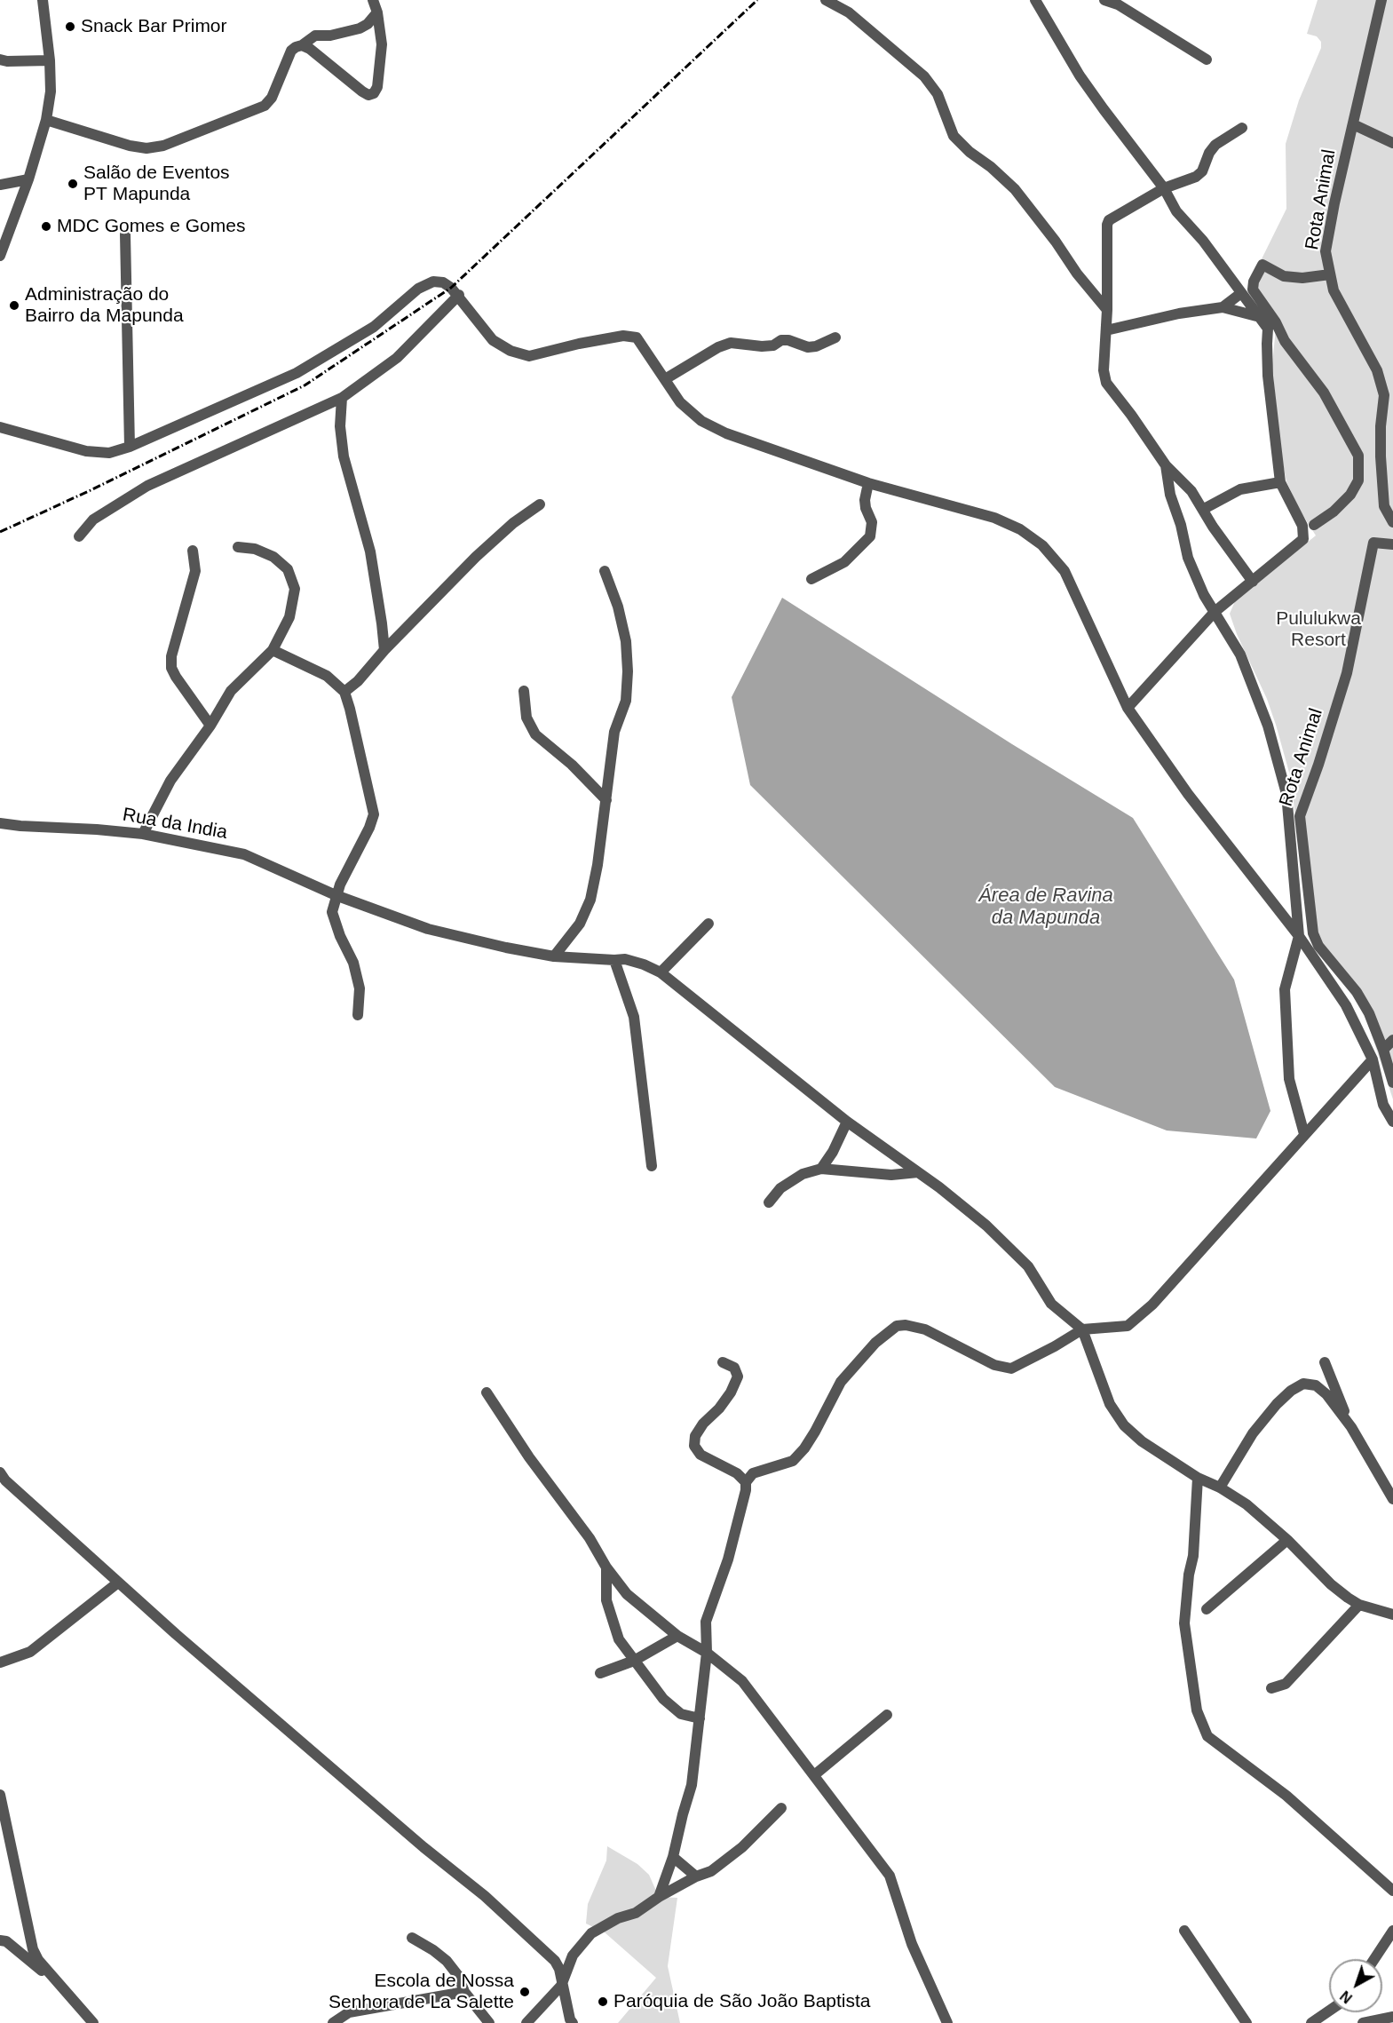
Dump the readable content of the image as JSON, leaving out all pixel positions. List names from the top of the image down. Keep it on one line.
{"streets":{"street":["Rota Animal","Rua da India"]},"water":["Área de Ravina da Mapunda"],"parks":["Pululukwa Resort"],"places":["Snack Bar Primor","Salão de Eventos PT Mapunda","MDC Gomes e Gomes","Administração do Bairro da Mapunda","Escola de Nossa Senhora de La Salette","Paróquia de São João Baptista"],"north":"bottom left"}
